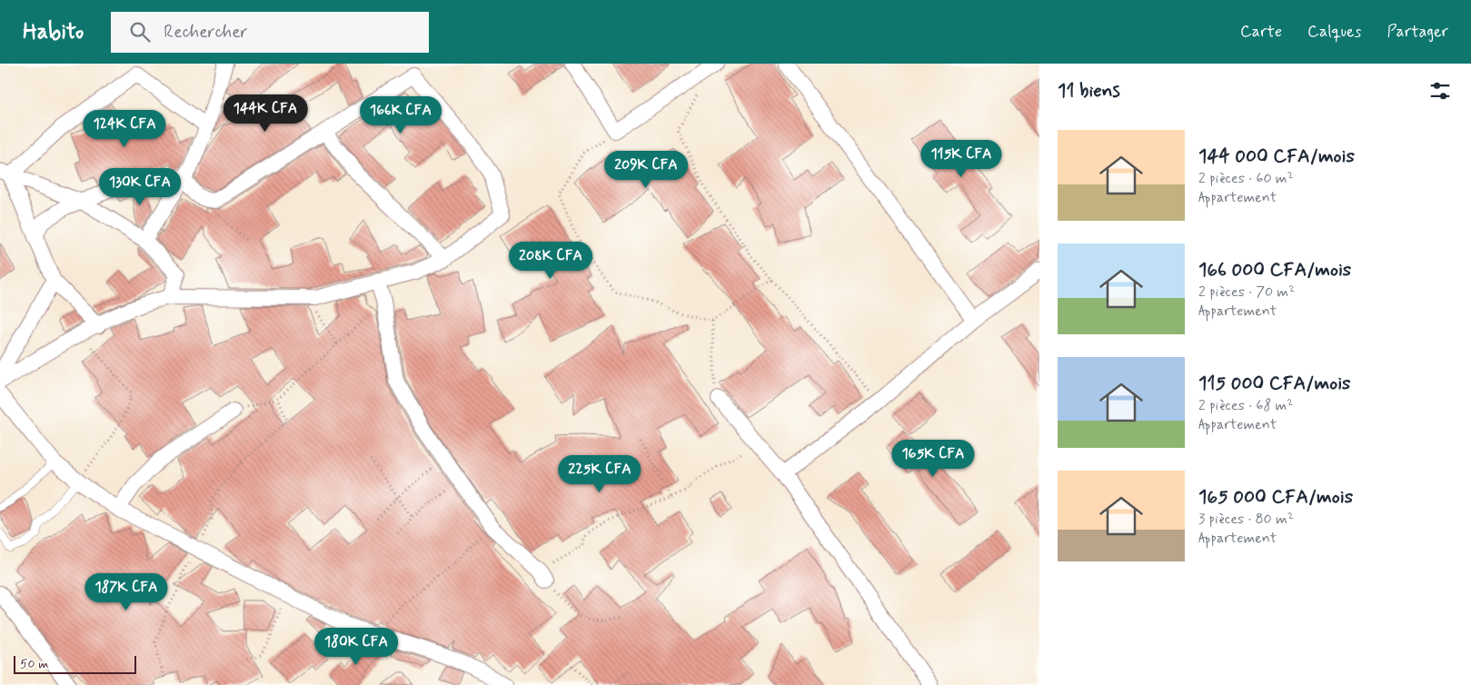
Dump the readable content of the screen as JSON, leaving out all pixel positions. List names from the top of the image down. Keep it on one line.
{"scale_bar":"50 m","page":{"header":"Habito","search":"Rechercher","nav":["Carte","Calques","Partager"],"heading":"11 biens","price":["144K CFA","166K CFA","124K CFA","115K CFA","209K CFA","130K CFA","208K CFA","165K CFA","225K CFA","187K CFA","180K CFA"],"list":[{"name":"144 000 CFA/mois","note":"2 pièces · 60 m² · Appartement"},{"name":"166 000 CFA/mois","note":"2 pièces · 70 m² · Appartement"},{"name":"115 000 CFA/mois","note":"2 pièces · 68 m² · Appartement"},{"name":"165 000 CFA/mois","note":"3 pièces · 80 m² · Appartement"}],"scale":"50 m"}}
